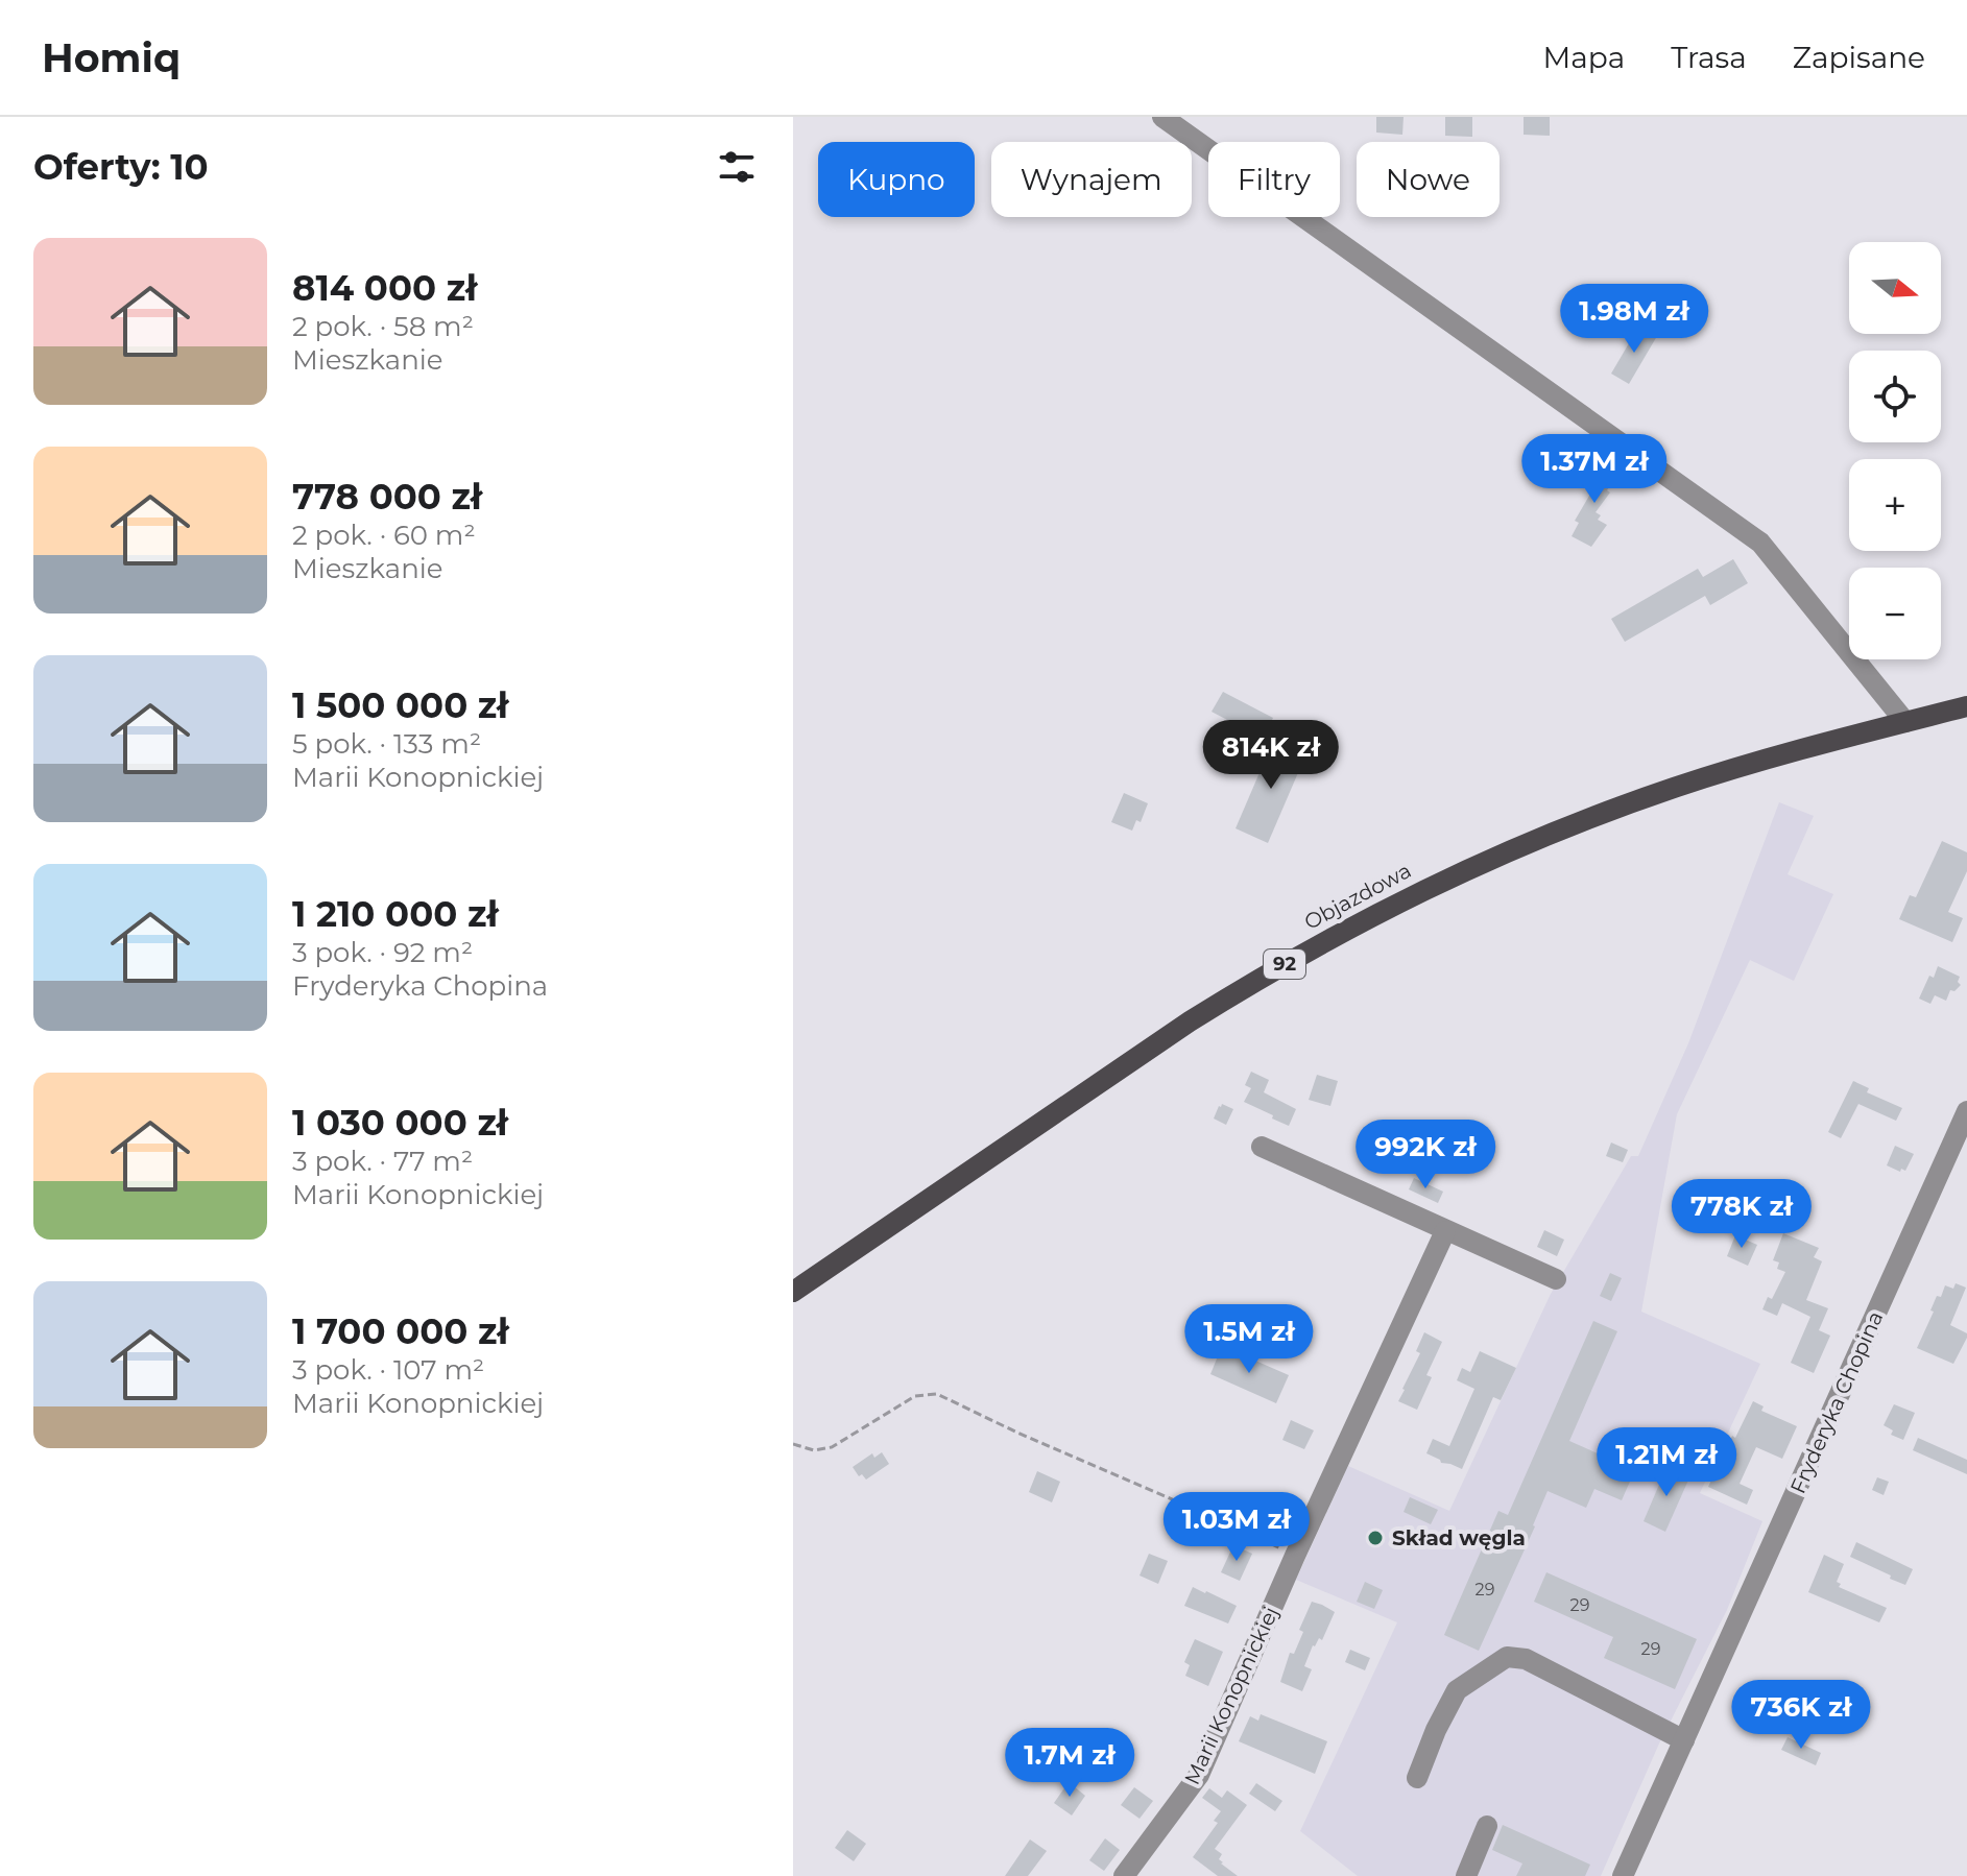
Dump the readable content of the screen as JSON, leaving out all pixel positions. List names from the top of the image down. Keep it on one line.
{"streets":{"main road":["Objazdowa","92"],"street":["Fryderyka Chopina","Marii Konopnickiej"]},"places":["Skład węgla"],"house_numbers":["29","29","29"],"north":"right","page":{"header":"Homiq","nav":["Mapa","Trasa","Zapisane"],"heading":"Oferty: 10","chip":["Kupno","Wynajem","Filtry","Nowe"],"list":[{"name":"814 000 zł","note":"2 pok. · 58 m² · Mieszkanie"},{"name":"778 000 zł","note":"2 pok. · 60 m² · Mieszkanie"},{"name":"1 500 000 zł","note":"5 pok. · 133 m² · Marii Konopnickiej"},{"name":"1 210 000 zł","note":"3 pok. · 92 m² · Fryderyka Chopina"},{"name":"1 030 000 zł","note":"3 pok. · 77 m² · Marii Konopnickiej"},{"name":"1 700 000 zł","note":"3 pok. · 107 m² · Marii Konopnickiej"}],"map_buttons":["+","−"],"price":["1.98M zł","1.37M zł","814K zł","992K zł","778K zł","1.5M zł","1.21M zł","1.03M zł","736K zł","1.7M zł"]}}
